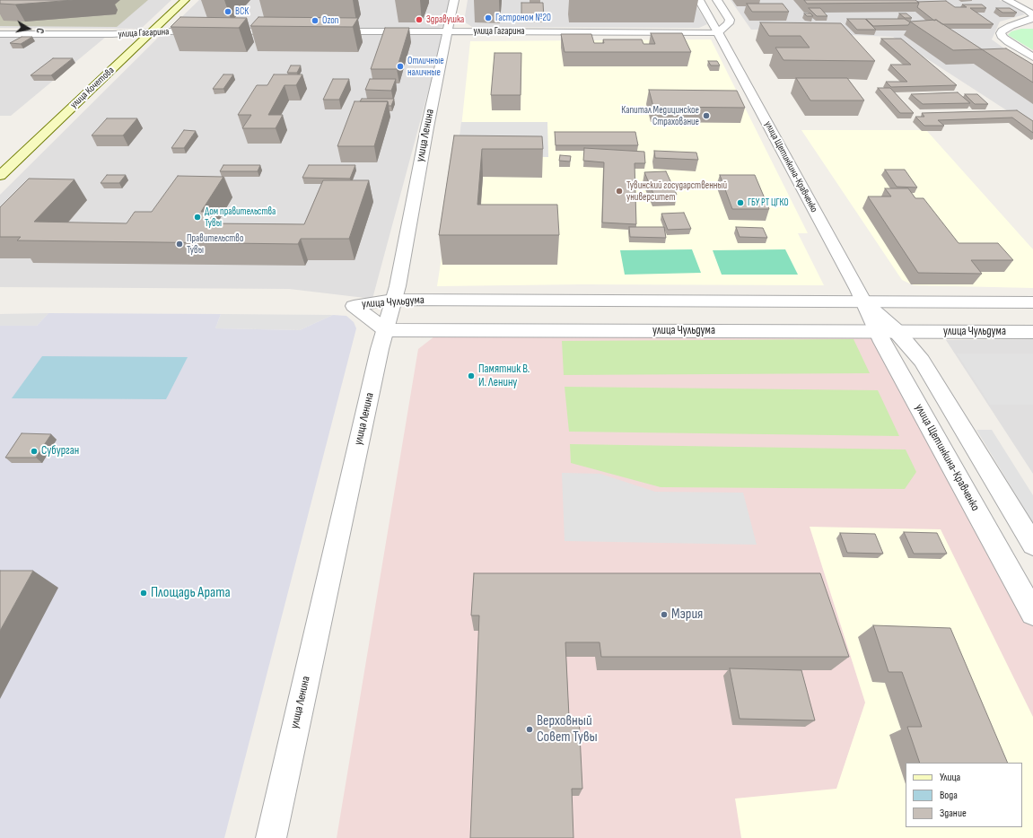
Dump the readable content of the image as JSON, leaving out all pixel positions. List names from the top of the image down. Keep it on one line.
{"streets":{"main road":["улица Кочетова"],"street":["улица Гагарина","улица Ленина","улица Щетинкина-Кравченко","улица Чульдума"]},"crossings":[["улица Гагарина","улица Кочетова"],["улица Гагарина","улица Ленина"],["улица Гагарина","улица Щетинкина-Кравченко"],["улица Ленина","улица Чульдума"],["улица Щетинкина-Кравченко","улица Чульдума"]],"places":["ВСК","Гастроном №20","Здравушка","Ozon","Отличные наличные","Капитал Медицинское Страхование","Тувинский государственный университет","ГБУ РТ ЦГКО","Дом правительства Тувы","Правительство Тувы","Памятник В. И. Ленину","Субурган","Площадь Арата","Мэрия","Верховный Совет Тувы"],"legend":["Улица","Вода","Здание"],"north":"right"}
